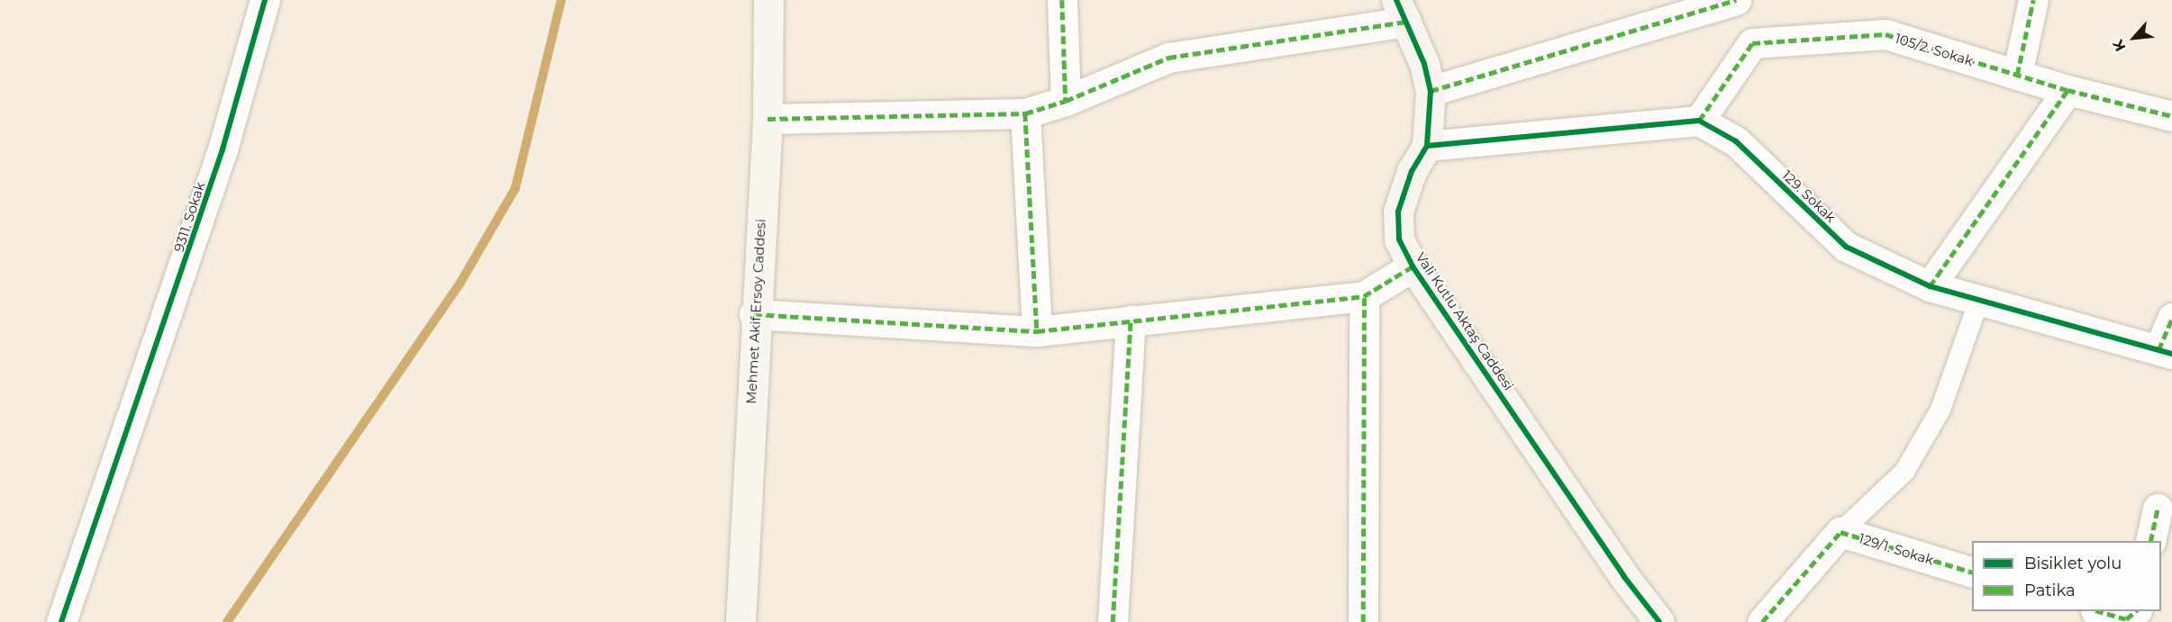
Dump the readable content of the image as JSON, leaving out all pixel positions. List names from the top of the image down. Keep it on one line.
{"streets":{"street":["105/2. Sokak","129. Sokak","9311. Sokak","Mehmet Akif Ersoy Caddesi","Vali Kutlu Aktaş Caddesi","129/1. Sokak"]},"crossings":[["105/2. Sokak","129. Sokak"]],"legend":["Bisiklet yolu","Patika"],"north":"bottom left"}
